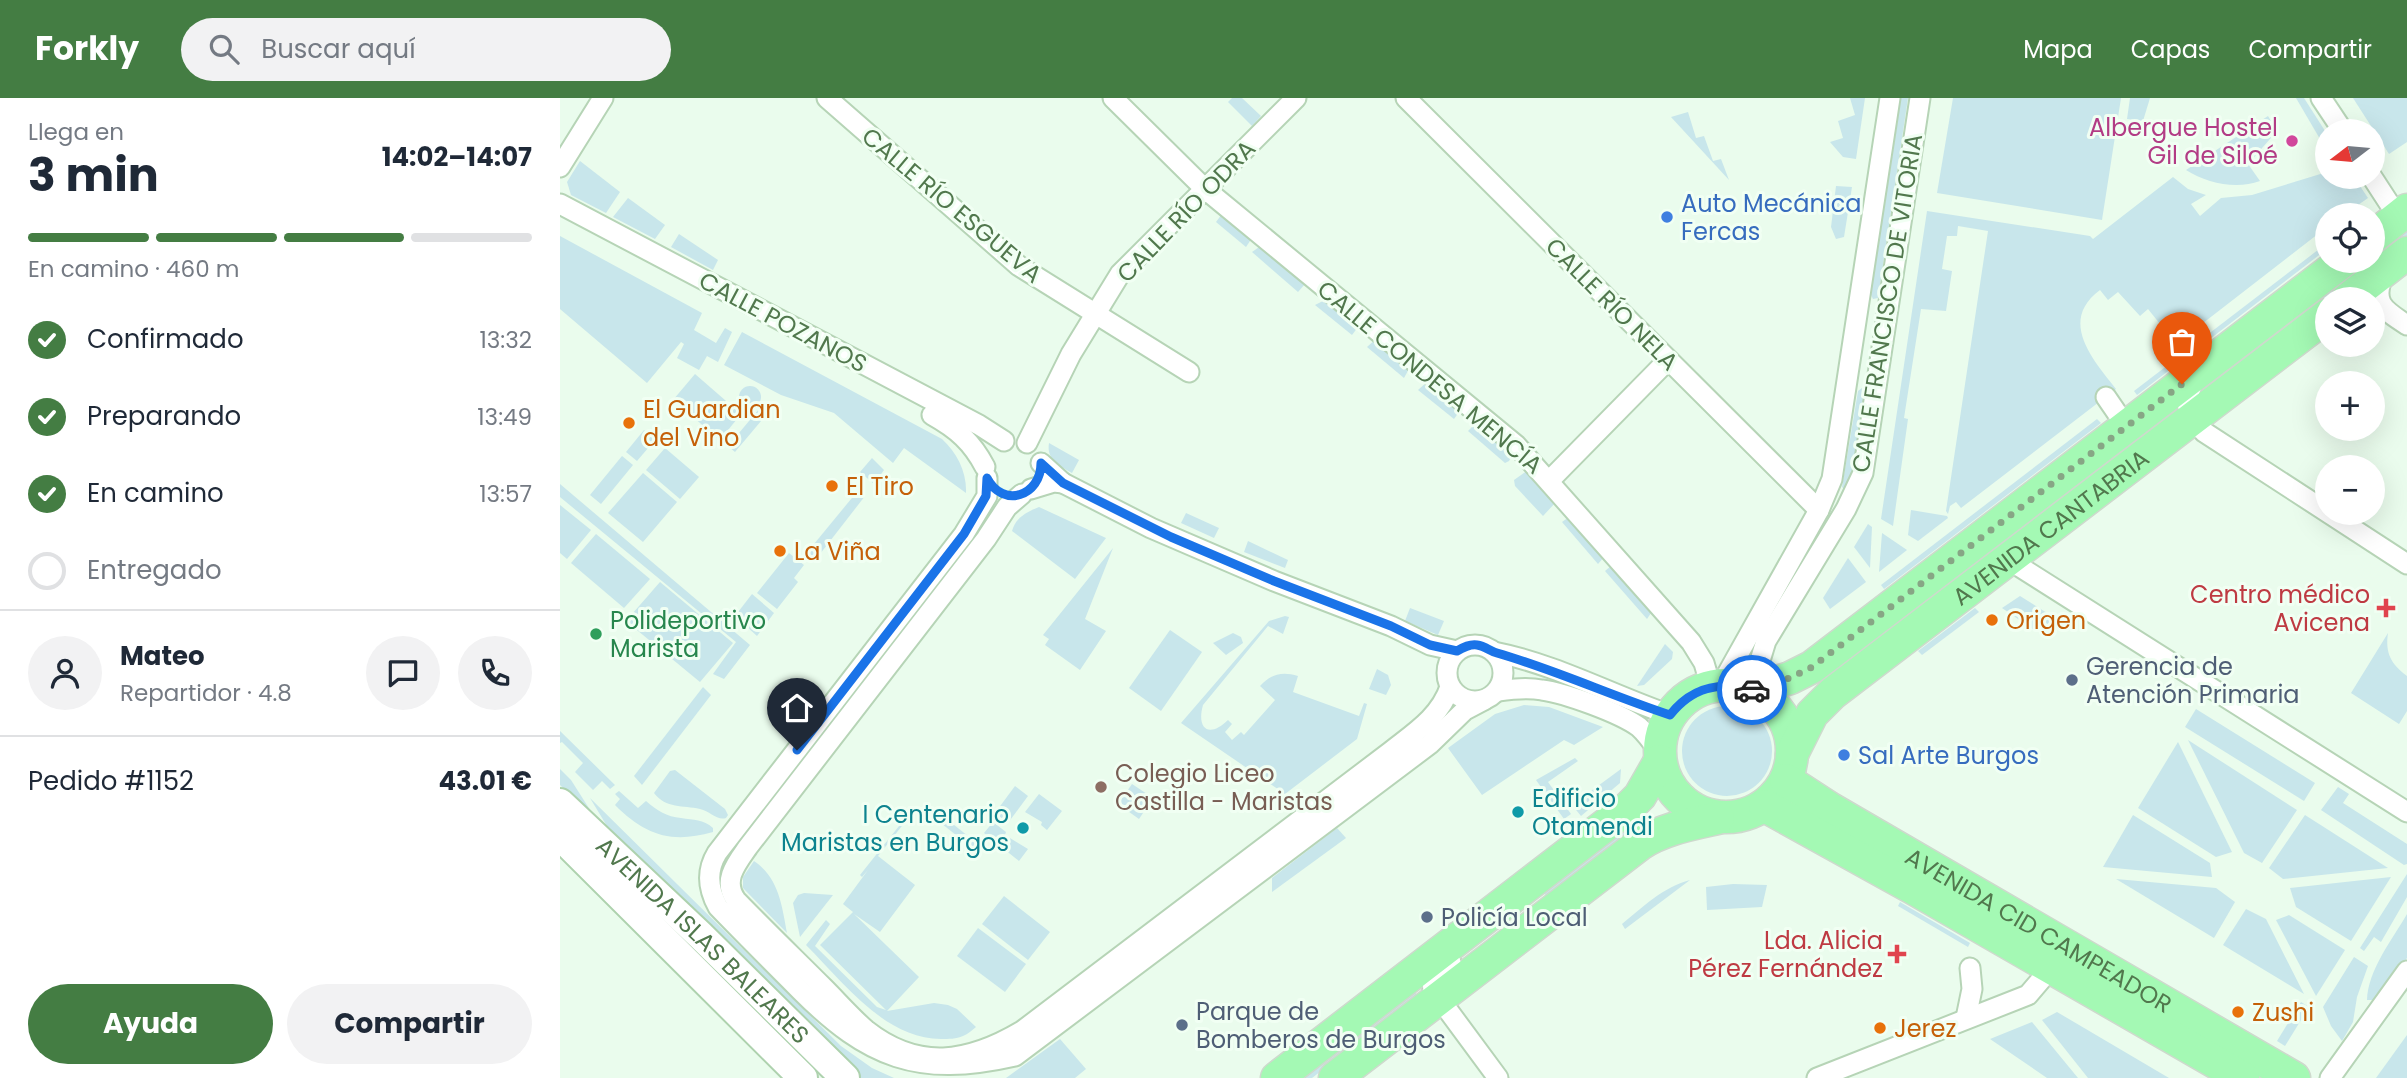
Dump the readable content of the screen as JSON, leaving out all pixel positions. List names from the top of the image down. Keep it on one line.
{"streets":{"main road":["AVENIDA CANTABRIA","AVENIDA CID CAMPEADOR","AVENIDA ISLAS BALEARES"],"street":["CALLE RÍO ESGUEVA","CALLE RÍO ODRA","CALLE FRANCISCO DE VITORIA","CALLE RÍO NELA","CALLE POZANOS","CALLE CONDESA MENCÍA"]},"crossings":[["CALLE RÍO ESGUEVA","CALLE RÍO ODRA"],["CALLE RÍO ODRA","CALLE POZANOS"],["CALLE RÍO ODRA","CALLE CONDESA MENCÍA"],["CALLE FRANCISCO DE VITORIA","CALLE RÍO NELA"],["CALLE FRANCISCO DE VITORIA","CALLE CONDESA MENCÍA"],["CALLE FRANCISCO DE VITORIA","AVENIDA CANTABRIA"],["CALLE FRANCISCO DE VITORIA","AVENIDA CID CAMPEADOR"],["CALLE CONDESA MENCÍA","AVENIDA CANTABRIA"],["CALLE CONDESA MENCÍA","AVENIDA CID CAMPEADOR"],["AVENIDA CANTABRIA","AVENIDA CID CAMPEADOR"]],"places":{"other":["Albergue Hostel Gil de Siloé","Auto Mecánica Fercas","El Guardian del Vino","El Tiro","La Viña","Origen","Polideportivo Marista","Gerencia de Atención Primaria","Sal Arte Burgos","Colegio Liceo Castilla - Maristas","Edificio Otamendi","I Centenario Maristas en Burgos","Policía Local","Zushi","Parque de Bomberos de Burgos","Jerez"],"health":["Centro médico Avicena","Lda. Alicia Pérez Fernández"]},"north":"left","page":{"header":"Forkly","search":"Buscar aquí","nav":["Mapa","Capas","Compartir"],"heading":["3 min","Llega en","14:02–14:07"],"panel":["Mateo","Repartidor · 4.8","Pedido #1152","43.01 €"],"map_buttons":["+","−"],"bar":"En camino · 460 m","list":[["Confirmado","13:32"],["Preparando","13:49"],["En camino","13:57"],"Entregado"],"buttons":["Ayuda","Compartir"]}}
